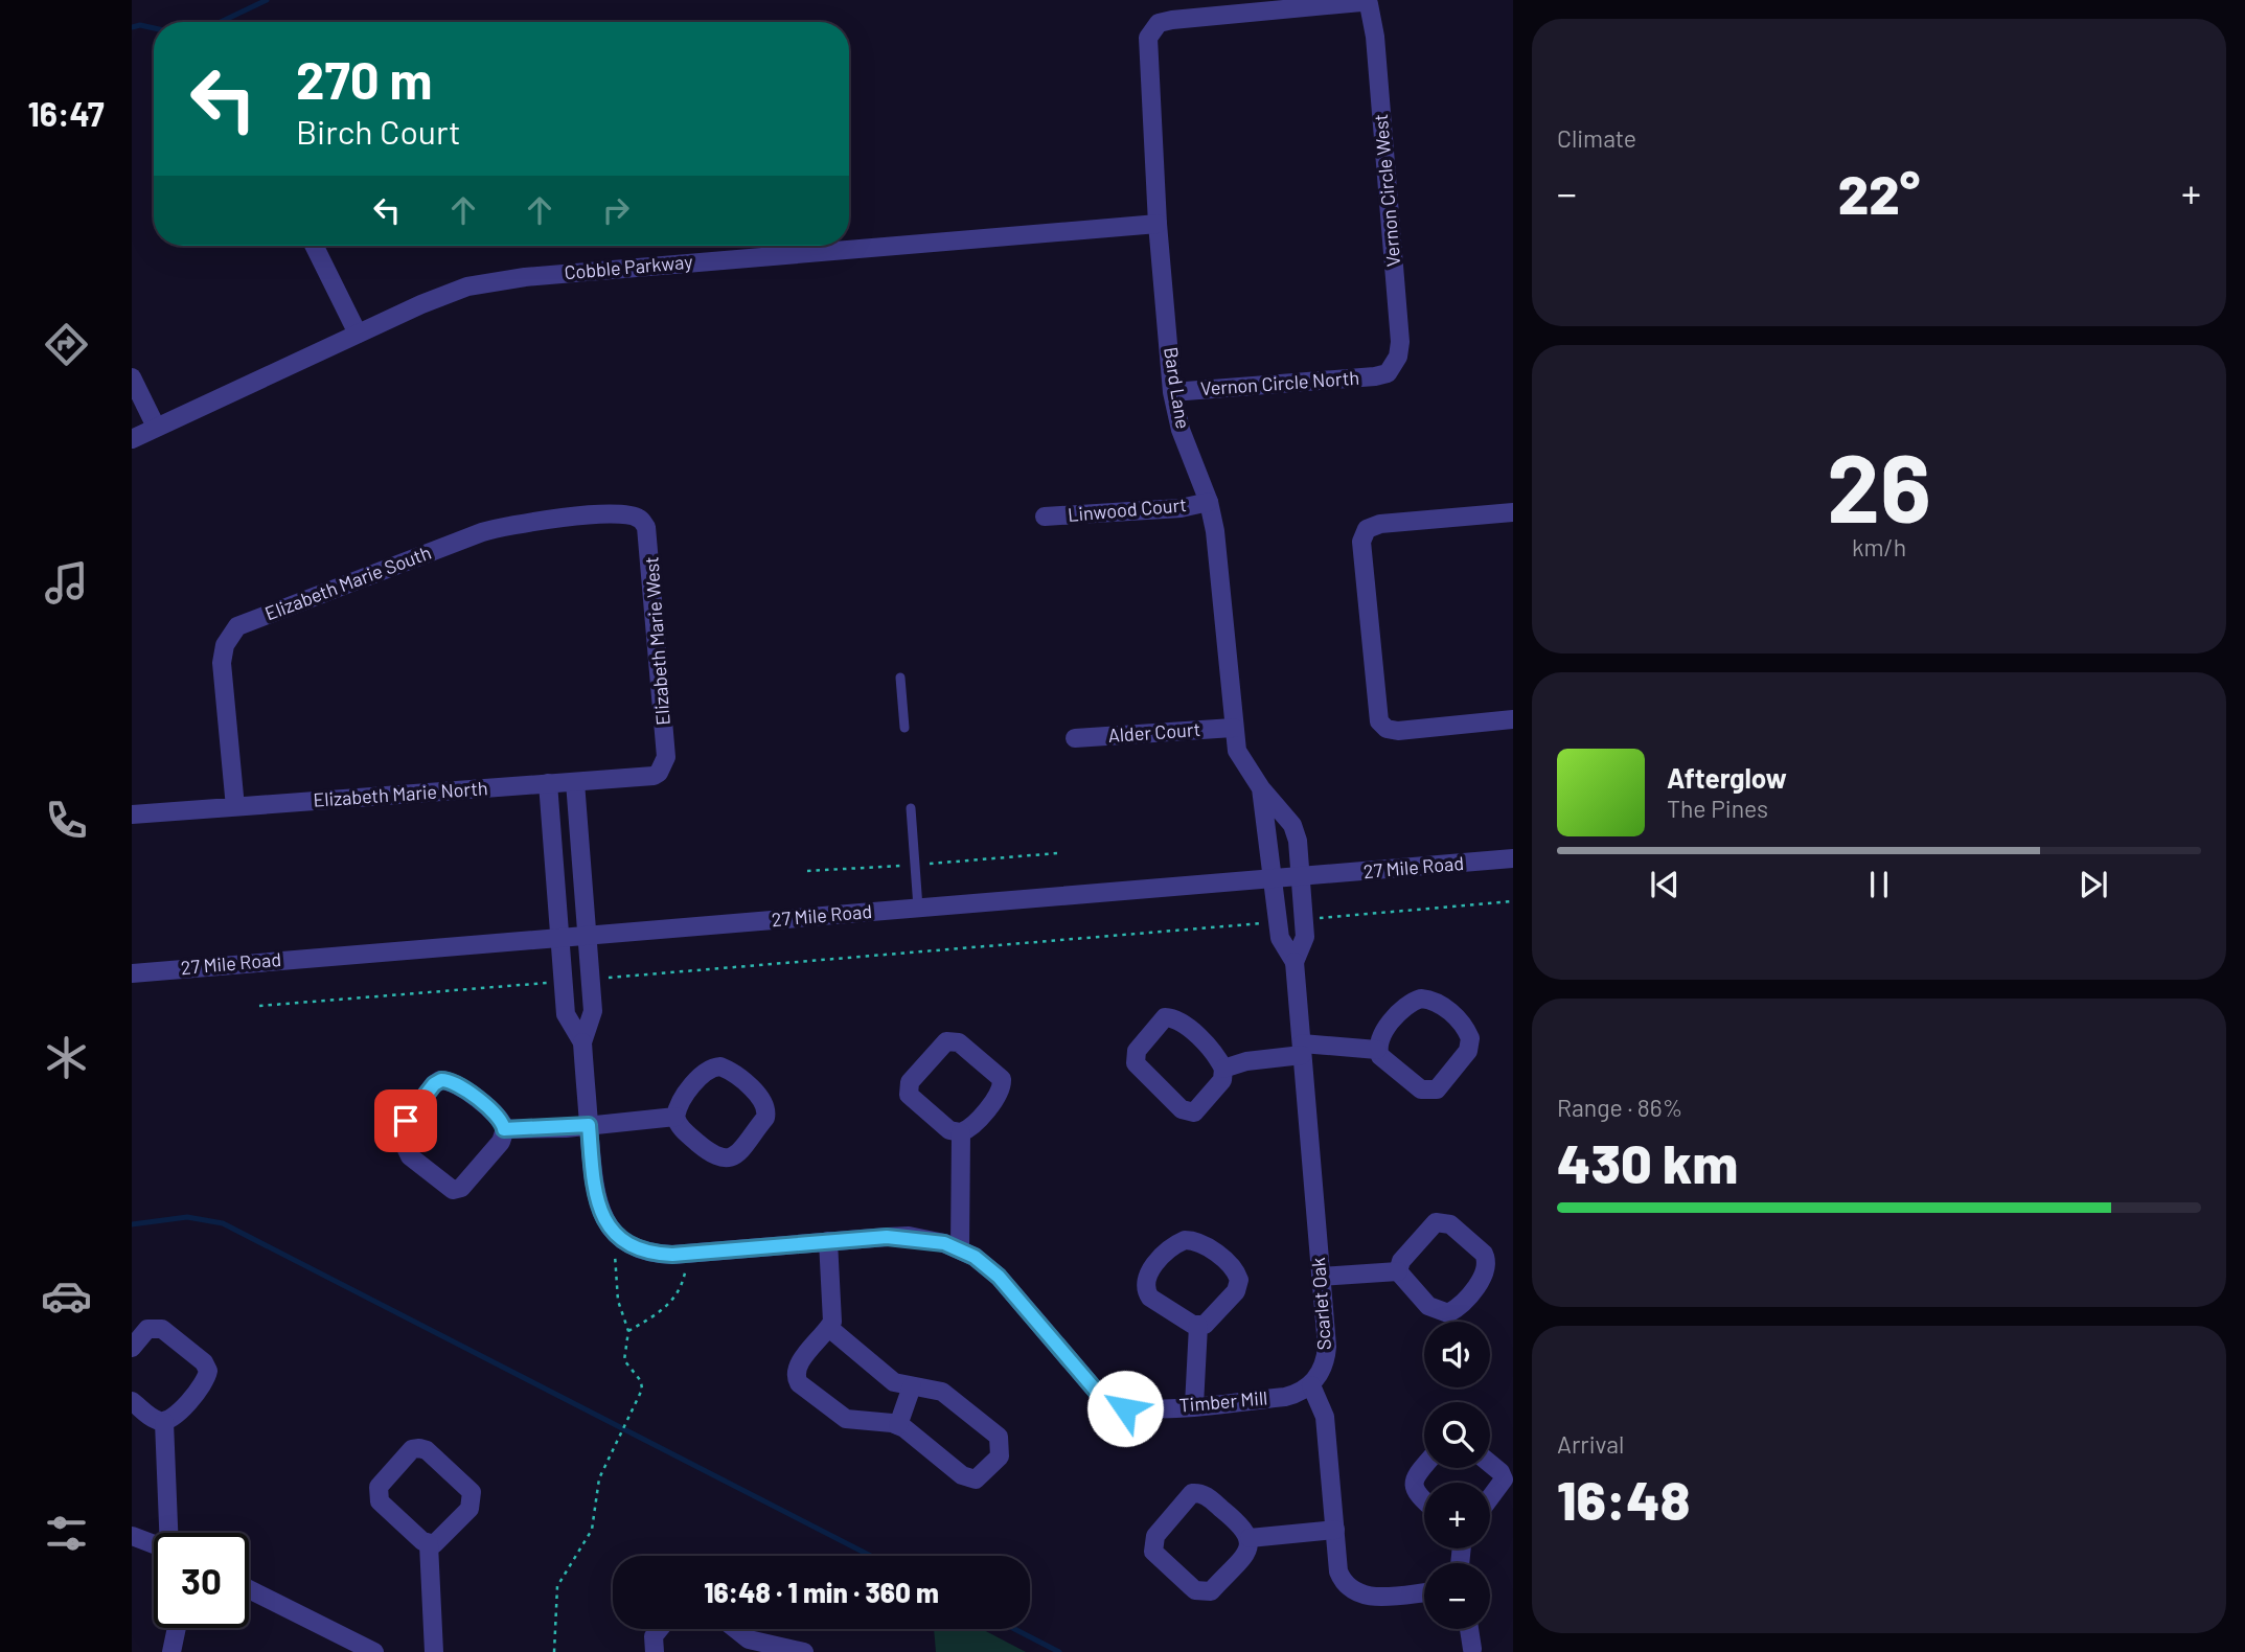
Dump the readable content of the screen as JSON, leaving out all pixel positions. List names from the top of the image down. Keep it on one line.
{"streets":{"street":["Vernon Circle West","Cobble Parkway","Vernon Circle North","Bard Lane","Linwood Court","Elizabeth Marie South","Elizabeth Marie West","Alder Court","Elizabeth Marie North","27 Mile Road","Scarlet Oak","Timber Mill"]},"crossings":[["Vernon Circle West","Vernon Circle North"],["Vernon Circle West","Bard Lane"],["Cobble Parkway","Bard Lane"],["Vernon Circle North","Bard Lane"],["Bard Lane","Linwood Court"],["Bard Lane","Alder Court"],["Bard Lane","27 Mile Road"],["Bard Lane","Scarlet Oak"],["Elizabeth Marie South","Elizabeth Marie West"],["Elizabeth Marie South","Elizabeth Marie North"],["Elizabeth Marie West","Elizabeth Marie North"],["27 Mile Road","Scarlet Oak"],["Scarlet Oak","Timber Mill"]],"page":{"tabs":"16:47","tile":["Climate",["26","km/h"],["Range · 86%","430 km"],["Arrival","16:48"]],"turn":["270 m","Birch Court"],"heat":["−","22°","+"],"song":["Afterglow","The Pines"],"map_buttons":["+","−"],"limit":"30","trip":"16:48 · 1 min · 360 m"}}
